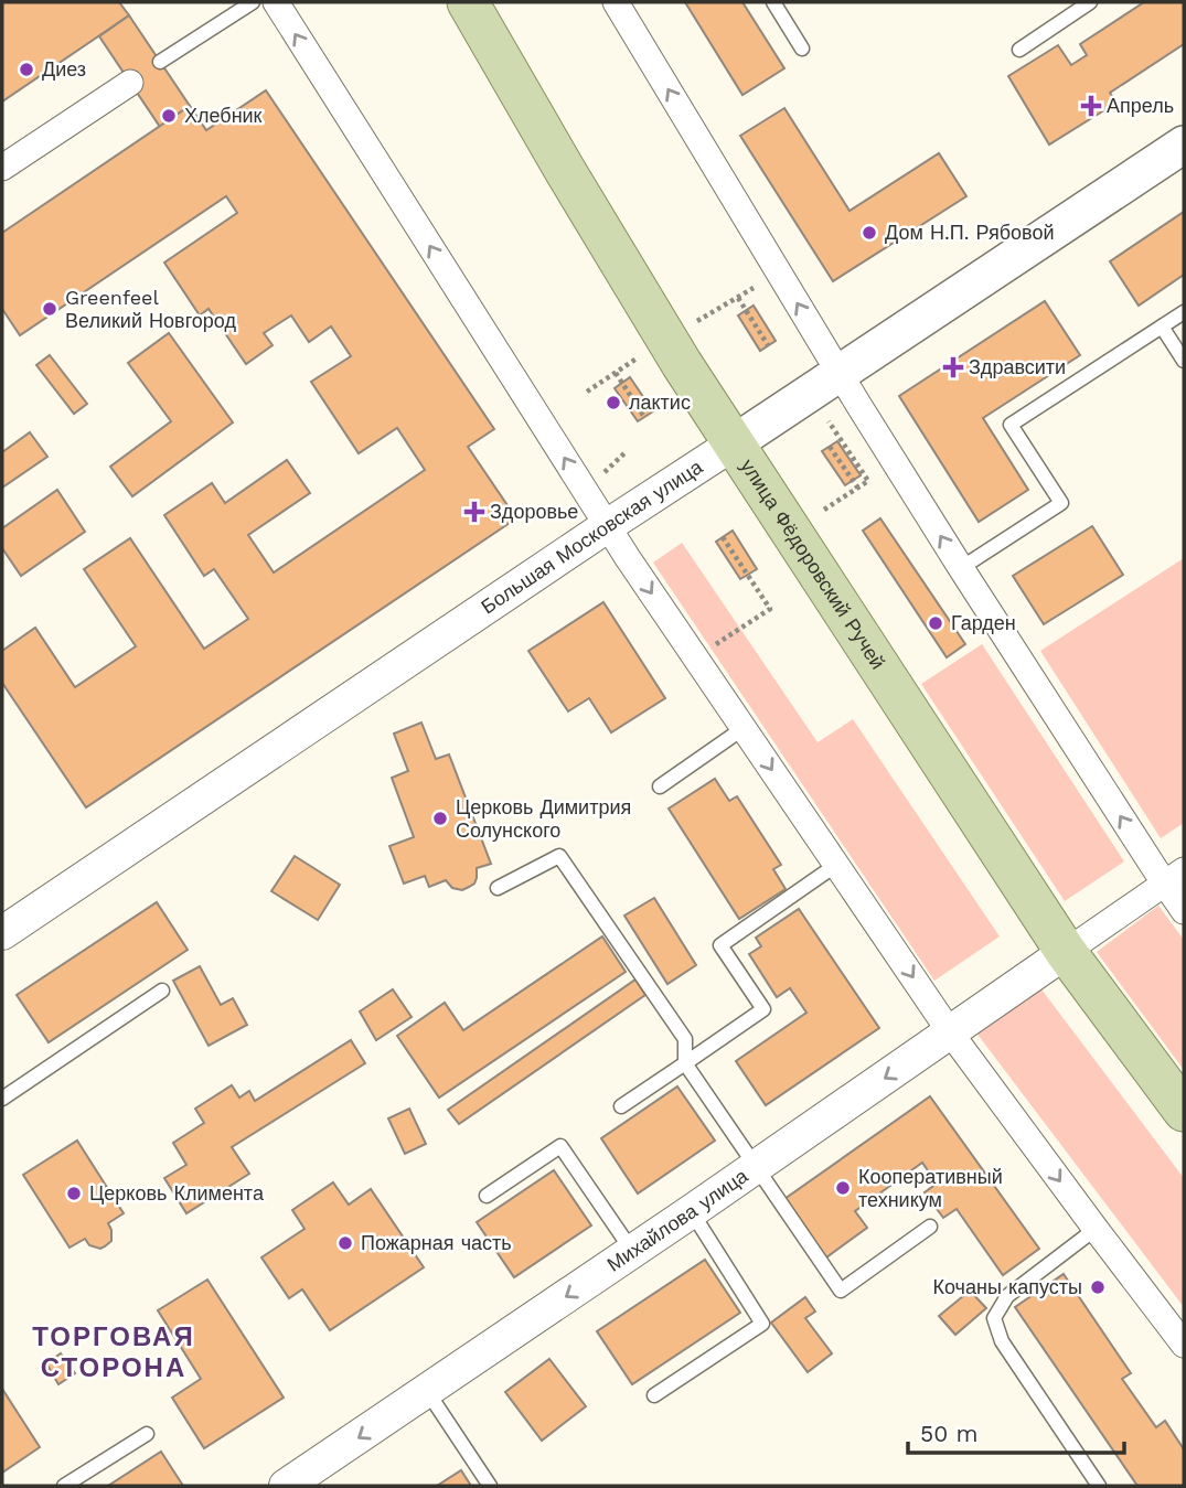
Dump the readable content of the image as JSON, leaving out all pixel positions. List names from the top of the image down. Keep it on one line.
{"streets":{"main road":["Большая Московская улица","улица Фёдоровский Ручей"],"street":["Михайлова улица"]},"crossings":[["Большая Московская улица","улица Фёдоровский Ручей"],["улица Фёдоровский Ручей","Михайлова улица"]],"one_way":["Михайлова улица"],"districts":["ТОРГОВАЯ СТОРОНА"],"places":{"other":["Диез","Хлебник","Дом Н.П. Рябовой","Greenfeel Великий Новгород","лактис","Гарден","Церковь Димитрия Солунского","Кооперативный техникум","Церковь Климента","Пожарная часть","Кочаны капусты"],"health":["Апрель","Здравсити","Здоровье"]},"scale_bar":"50 m"}
